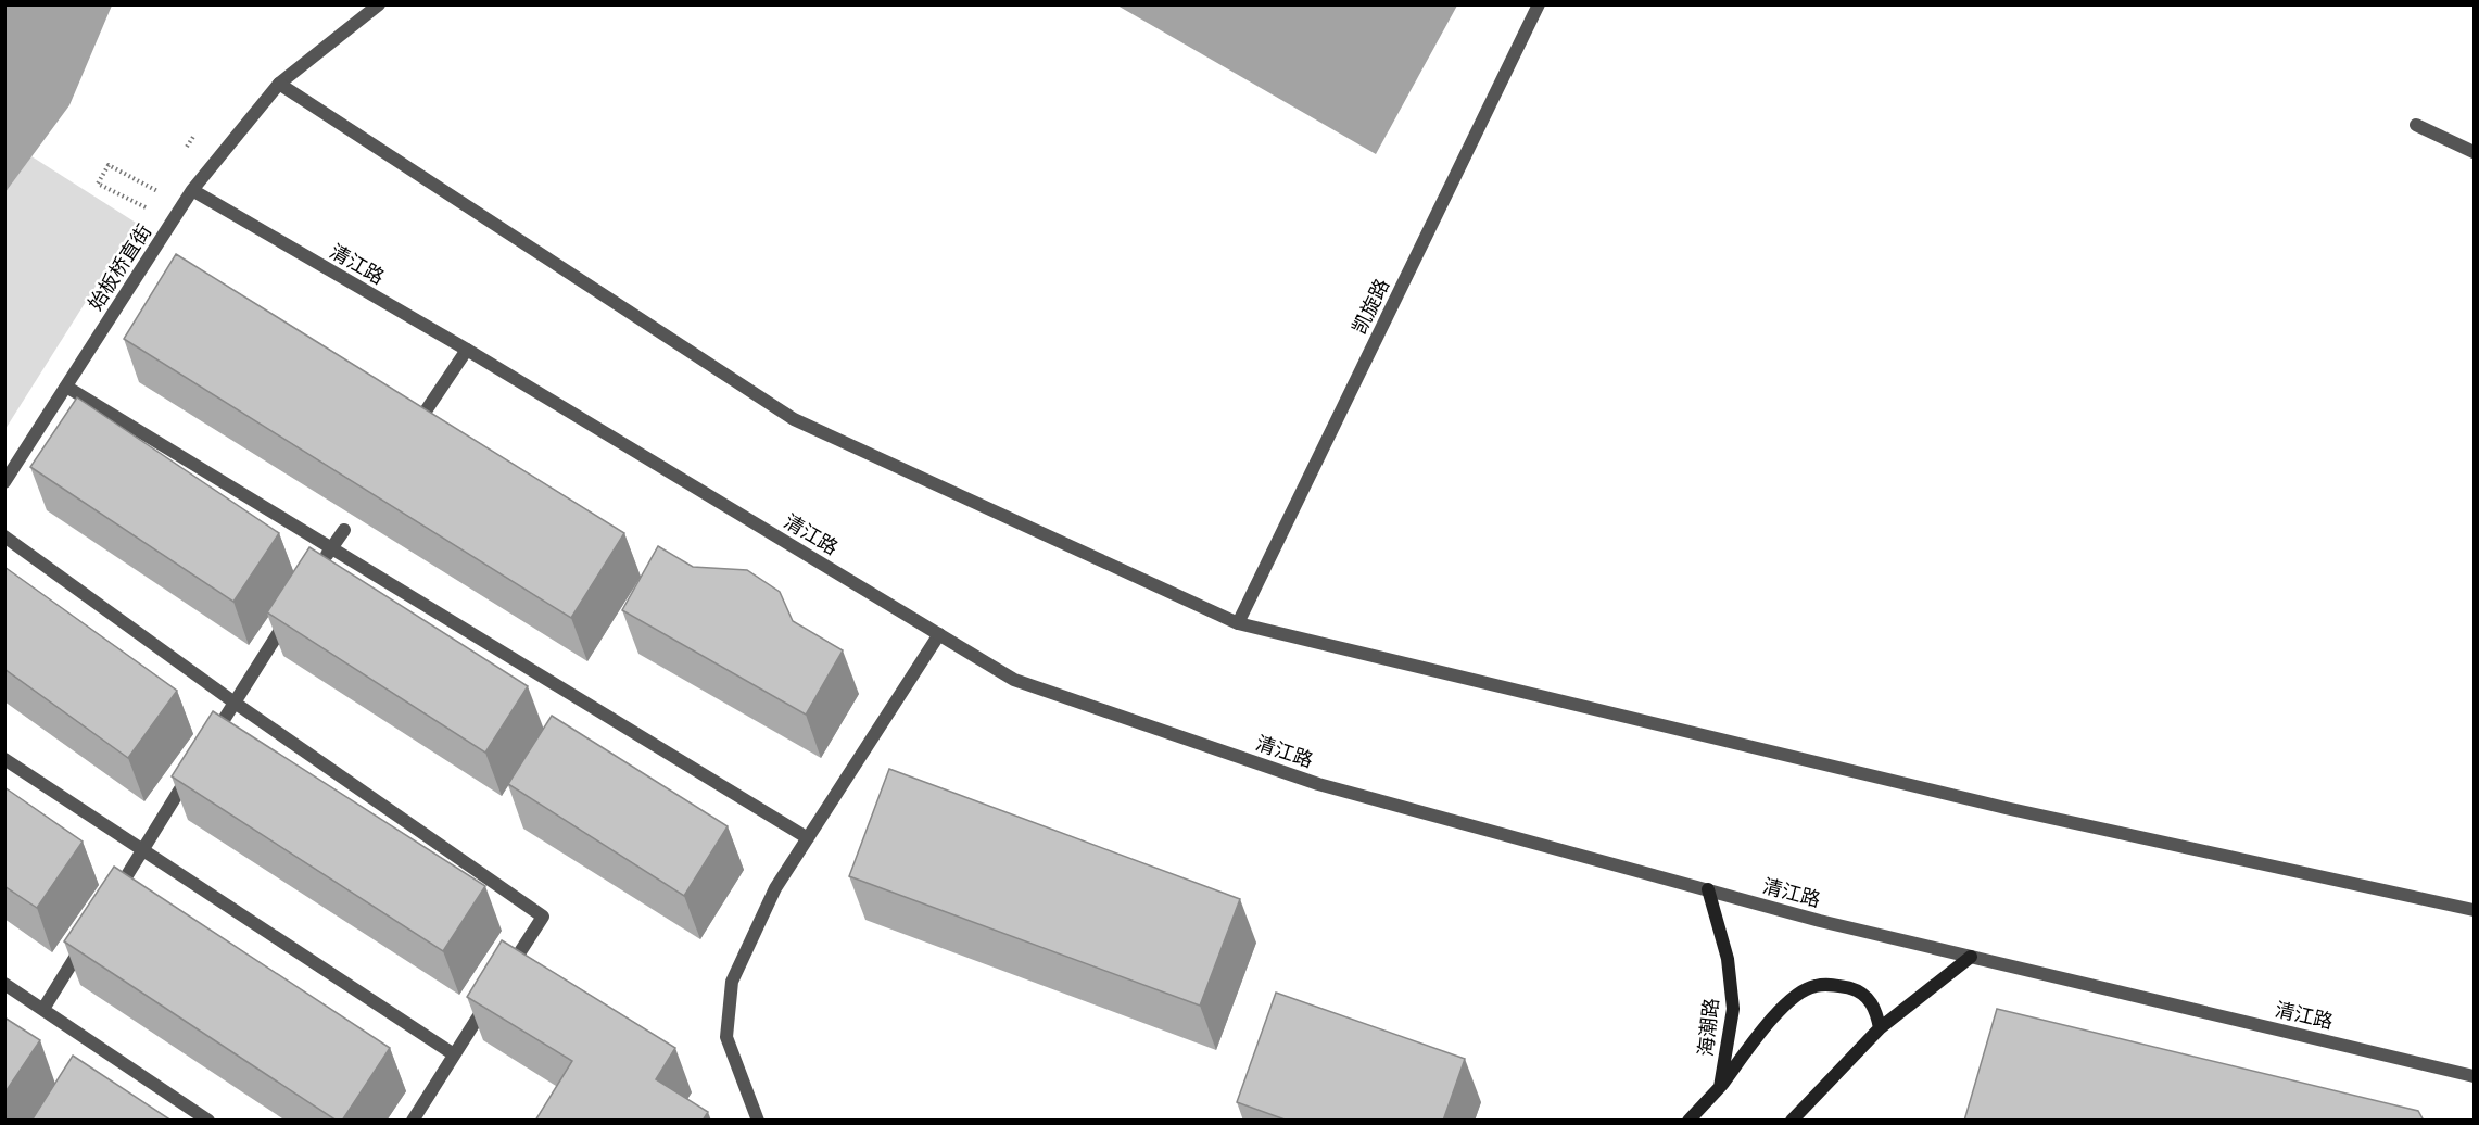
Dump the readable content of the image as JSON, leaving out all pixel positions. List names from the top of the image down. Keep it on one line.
{"streets":{"main road":["海潮路"],"street":["清江路","始板桥直街","凯旋路"]},"crossings":[["清江路","始板桥直街"],["清江路","海潮路"]]}
